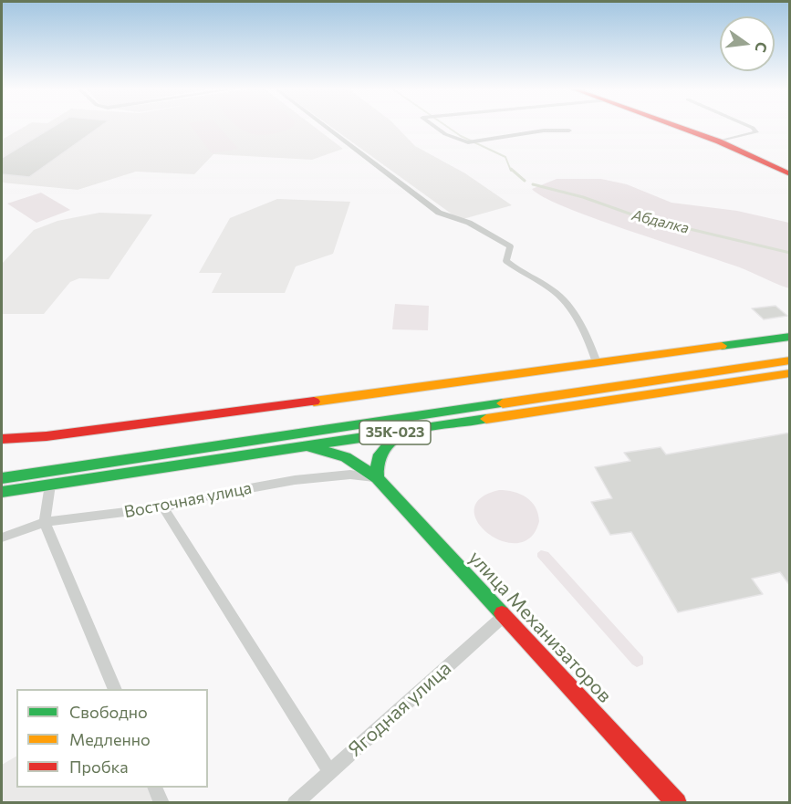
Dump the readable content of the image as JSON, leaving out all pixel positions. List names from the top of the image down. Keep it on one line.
{"streets":{"street":["35К-023","Восточная улица","улица Механизаторов","Ягодная улица"]},"crossings":[["35К-023","улица Механизаторов"],["Восточная улица","улица Механизаторов"],["улица Механизаторов","Ягодная улица"]],"water":["Абдалка"],"legend":["Свободно","Медленно","Пробка"],"north":"right"}
